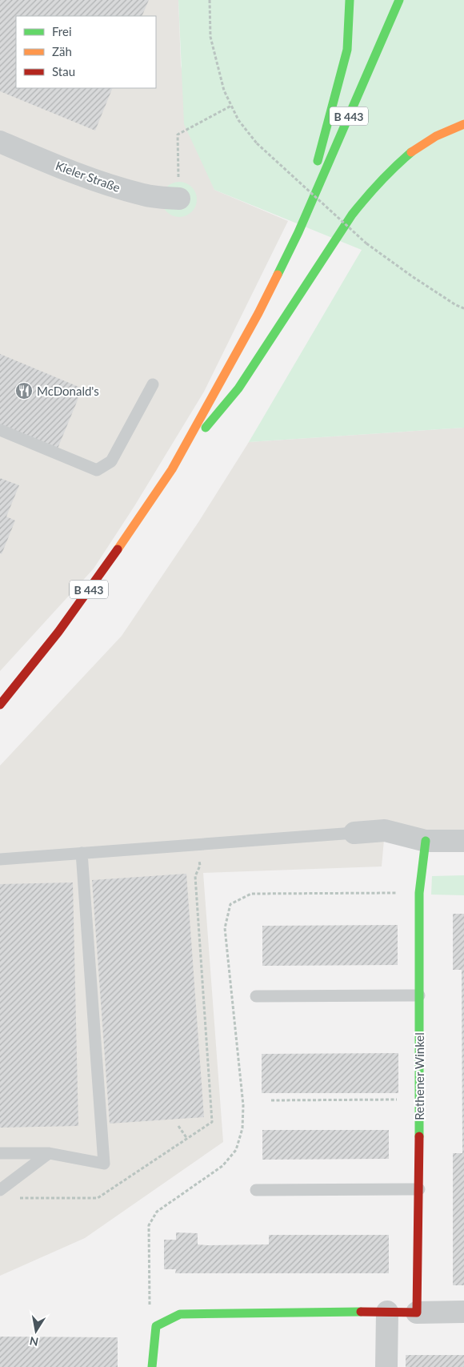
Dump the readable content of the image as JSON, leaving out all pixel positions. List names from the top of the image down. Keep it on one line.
{"streets":{"main road":["B 443","Rethener Winkel"],"street":["Kieler Straße"]},"places":{"restaurant":["McDonald's"]},"legend":["Frei","Zäh","Stau"],"north":"bottom"}
